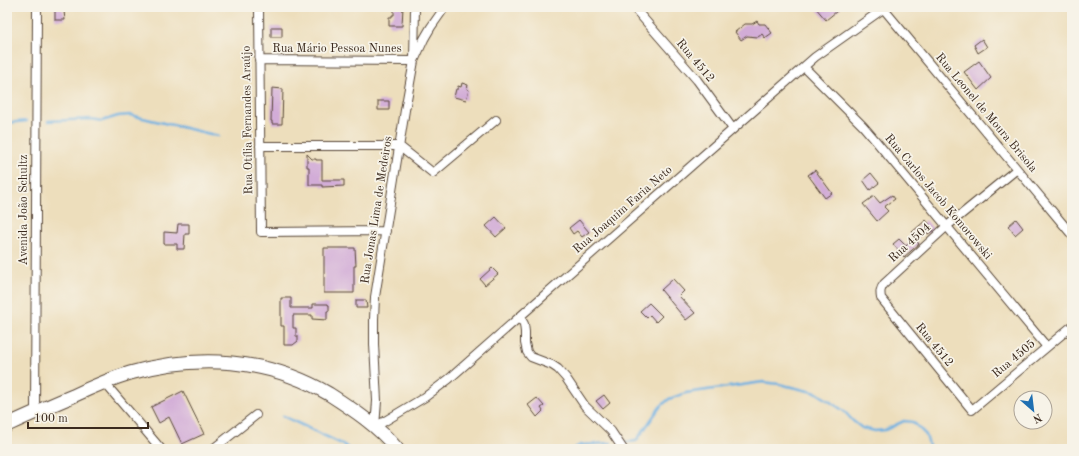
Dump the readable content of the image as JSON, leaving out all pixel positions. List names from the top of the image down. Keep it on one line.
{"streets":{"street":["Rua Mário Pessoa Nunes","Rua 4512","Rua Leonel de Moura Brisola","Rua Otília Fernandes Araújo","Rua Carlos Jacob Komorowski","Avenida João Schultz","Rua Jonas Lima de Medeiros","Rua Joaquim Faria Neto","Rua 4504","Rua 4505"]},"crossings":[["Rua Mário Pessoa Nunes","Rua Otília Fernandes Araújo"],["Rua Mário Pessoa Nunes","Rua Jonas Lima de Medeiros"],["Rua 4512","Rua Joaquim Faria Neto"],["Rua 4512","Rua 4504"],["Rua 4512","Rua 4505"],["Rua Leonel de Moura Brisola","Rua Joaquim Faria Neto"],["Rua Leonel de Moura Brisola","Rua 4504"],["Rua Otília Fernandes Araújo","Rua Jonas Lima de Medeiros"],["Rua Carlos Jacob Komorowski","Rua Joaquim Faria Neto"],["Rua Carlos Jacob Komorowski","Rua 4504"],["Rua Carlos Jacob Komorowski","Rua 4505"],["Rua Jonas Lima de Medeiros","Rua Joaquim Faria Neto"]],"scale_bar":"100 m","north":"bottom right"}
